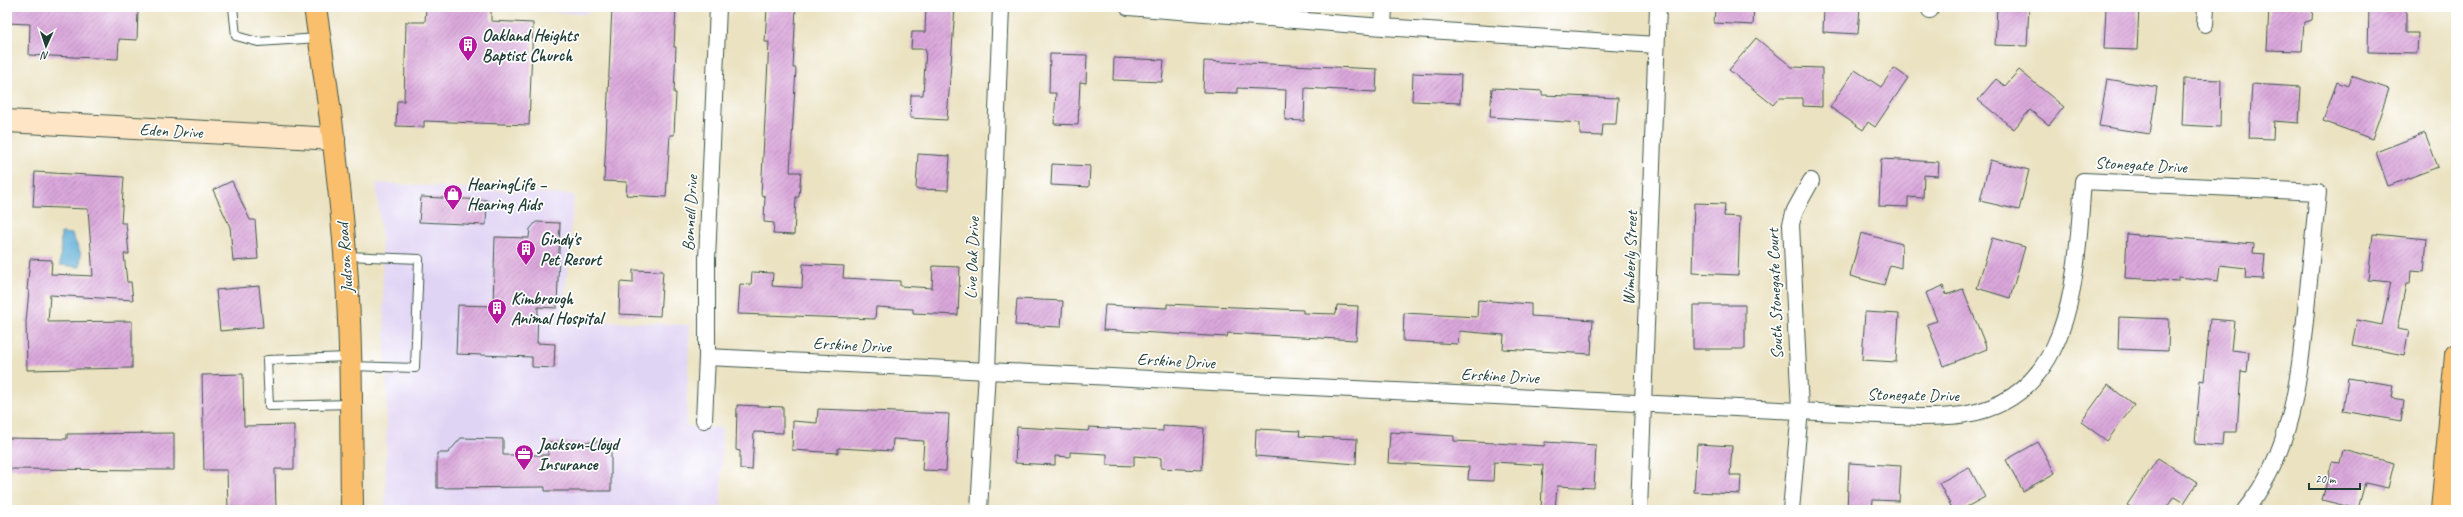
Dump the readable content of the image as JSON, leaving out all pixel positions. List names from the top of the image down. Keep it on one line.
{"streets":{"main road":["Judson Road"],"street":["Eden Drive","Stonegate Drive","Bonnell Drive","Live Oak Drive","Wimberly Street","South Stonegate Court","Erskine Drive"]},"crossings":[["Eden Drive","Judson Road"],["Stonegate Drive","Wimberly Street"],["Stonegate Drive","South Stonegate Court"],["Stonegate Drive","Erskine Drive"],["Bonnell Drive","Erskine Drive"],["Live Oak Drive","Erskine Drive"],["Wimberly Street","Erskine Drive"]],"places":{"building":["Oakland Heights Baptist Church","Gindy's Pet Resort","Kimbrough Animal Hospital"],"shop":["HearingLife – Hearing Aids"],"office":["Jackson-Lloyd Insurance"]},"scale_bar":"20 m","north":"bottom"}
